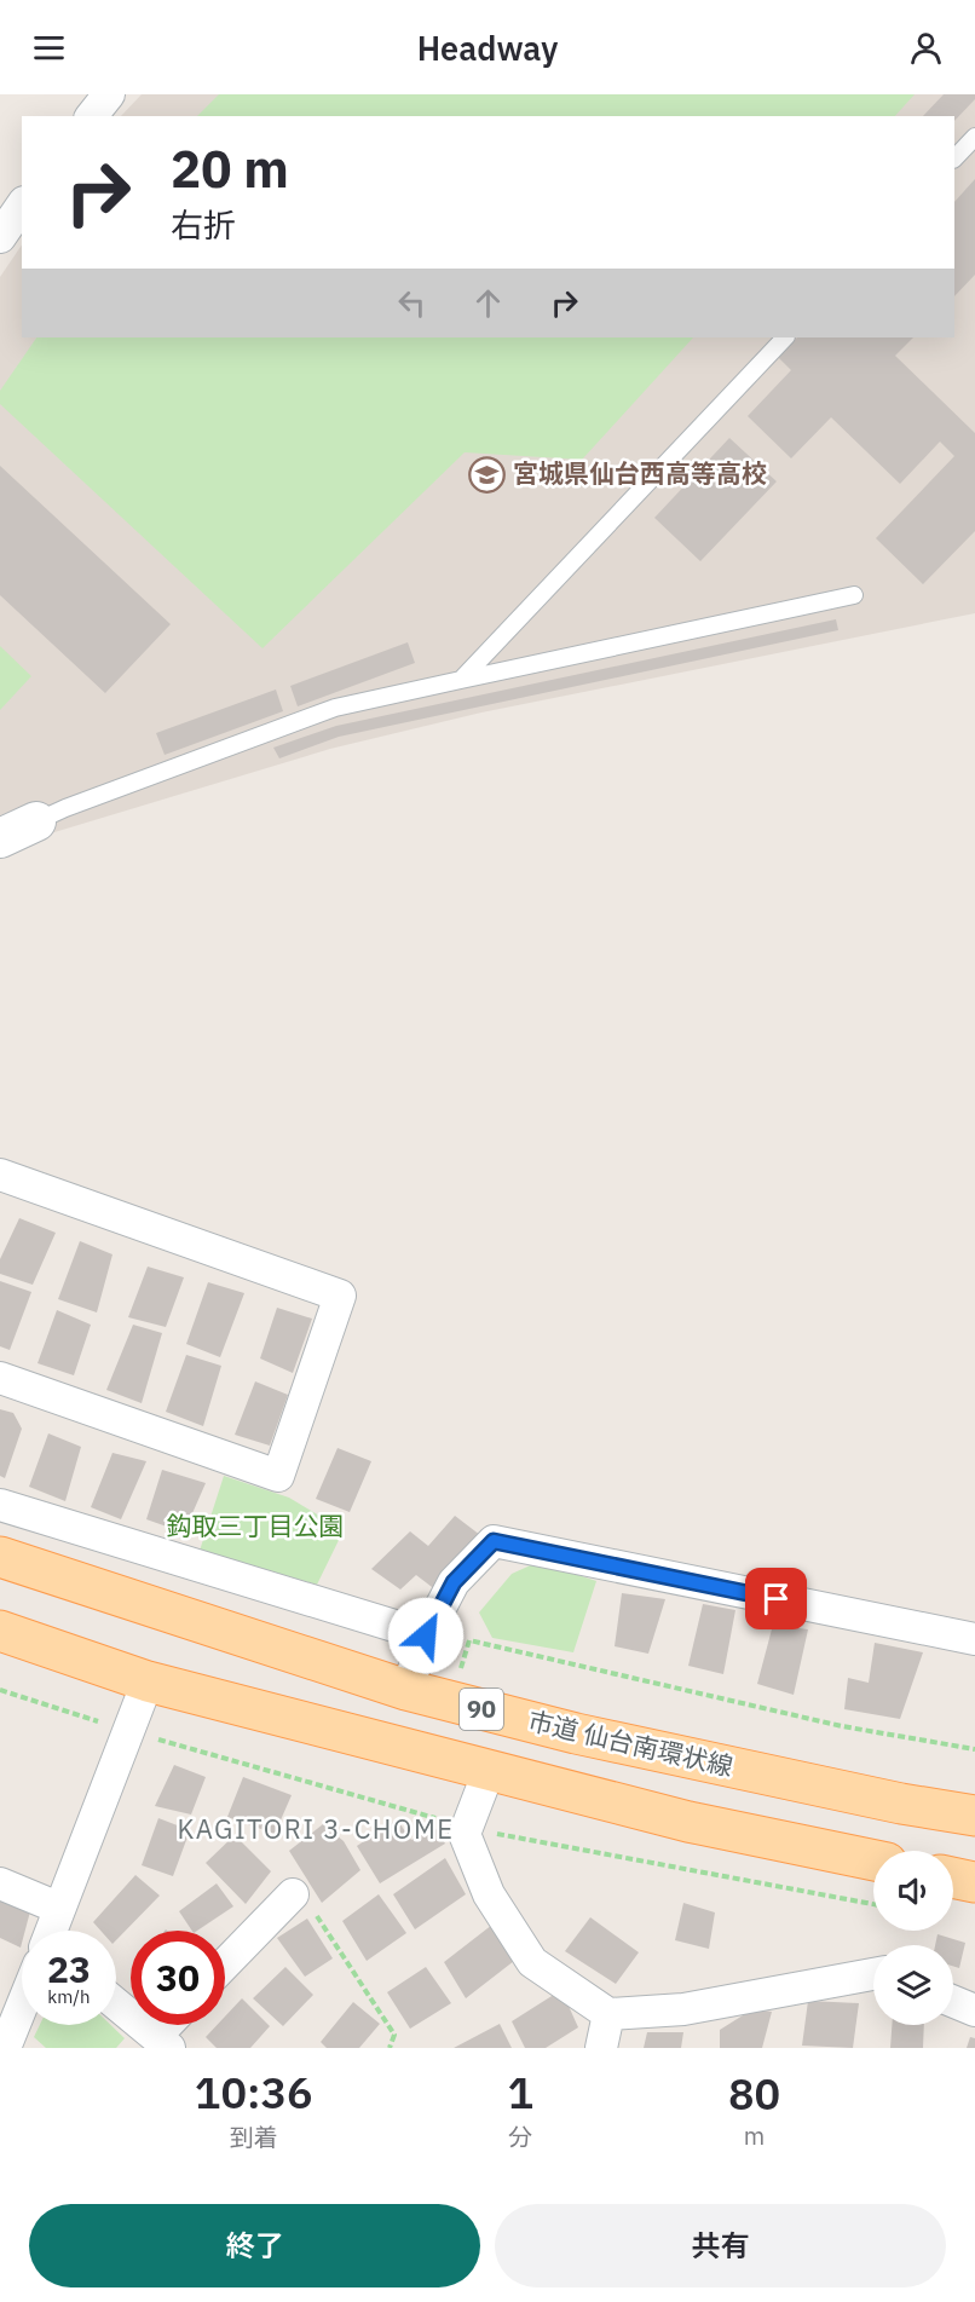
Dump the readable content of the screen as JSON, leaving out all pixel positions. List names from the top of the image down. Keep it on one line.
{"streets":{"main road":["90","市道 仙台南環状線"]},"districts":["KAGITORI 3-CHOME"],"parks":["鈎取三丁目公園"],"places":{"school or university":["宮城県仙台西高等高校"]},"page":{"header":"Headway","turn":["20 m","右折"],"speed":"23 km/h","limit":"30","eta":["10:36","到着","1","分","80","m"],"buttons":["終了","共有"]}}
